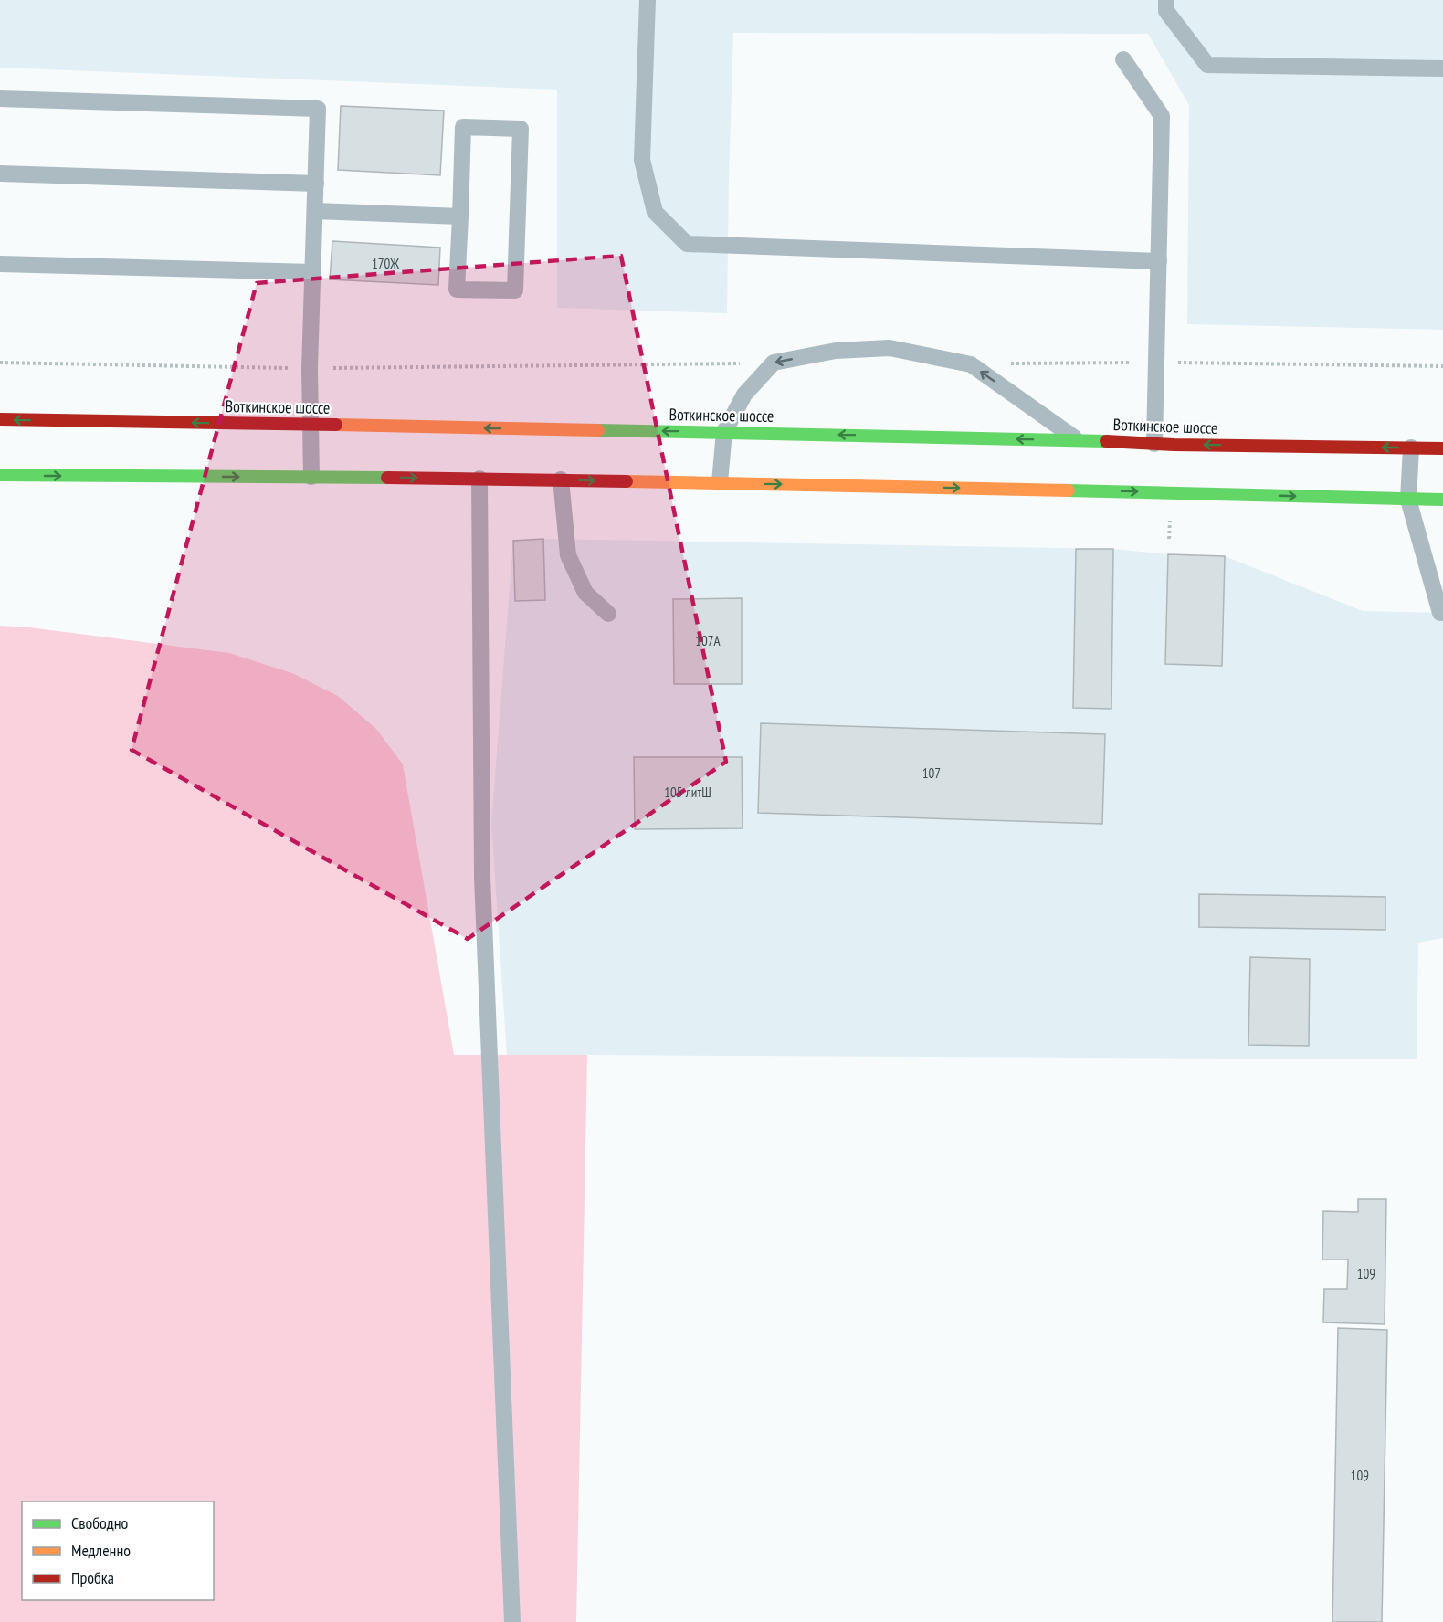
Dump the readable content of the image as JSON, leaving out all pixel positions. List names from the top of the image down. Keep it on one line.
{"streets":{"main road":["Воткинское шоссе"]},"house_numbers":["170Ж","107А","107","105 литШ","109","109"],"legend":["Свободно","Медленно","Пробка"]}
